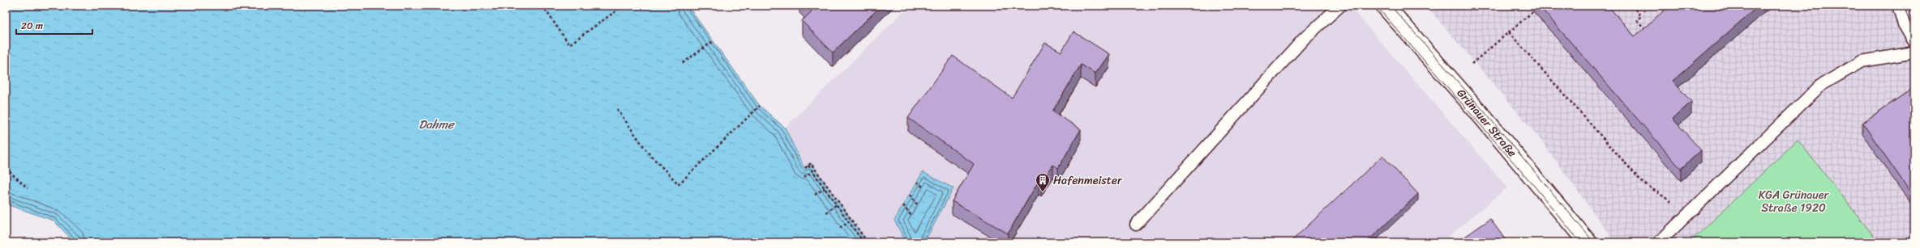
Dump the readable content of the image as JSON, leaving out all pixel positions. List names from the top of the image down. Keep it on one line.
{"streets":{"main road":["Grünauer Straße"]},"water":["Dahme"],"parks":["KGA Grünauer Straße 1920"],"places":{"building":["Hafenmeister"]},"scale_bar":"20 m"}
